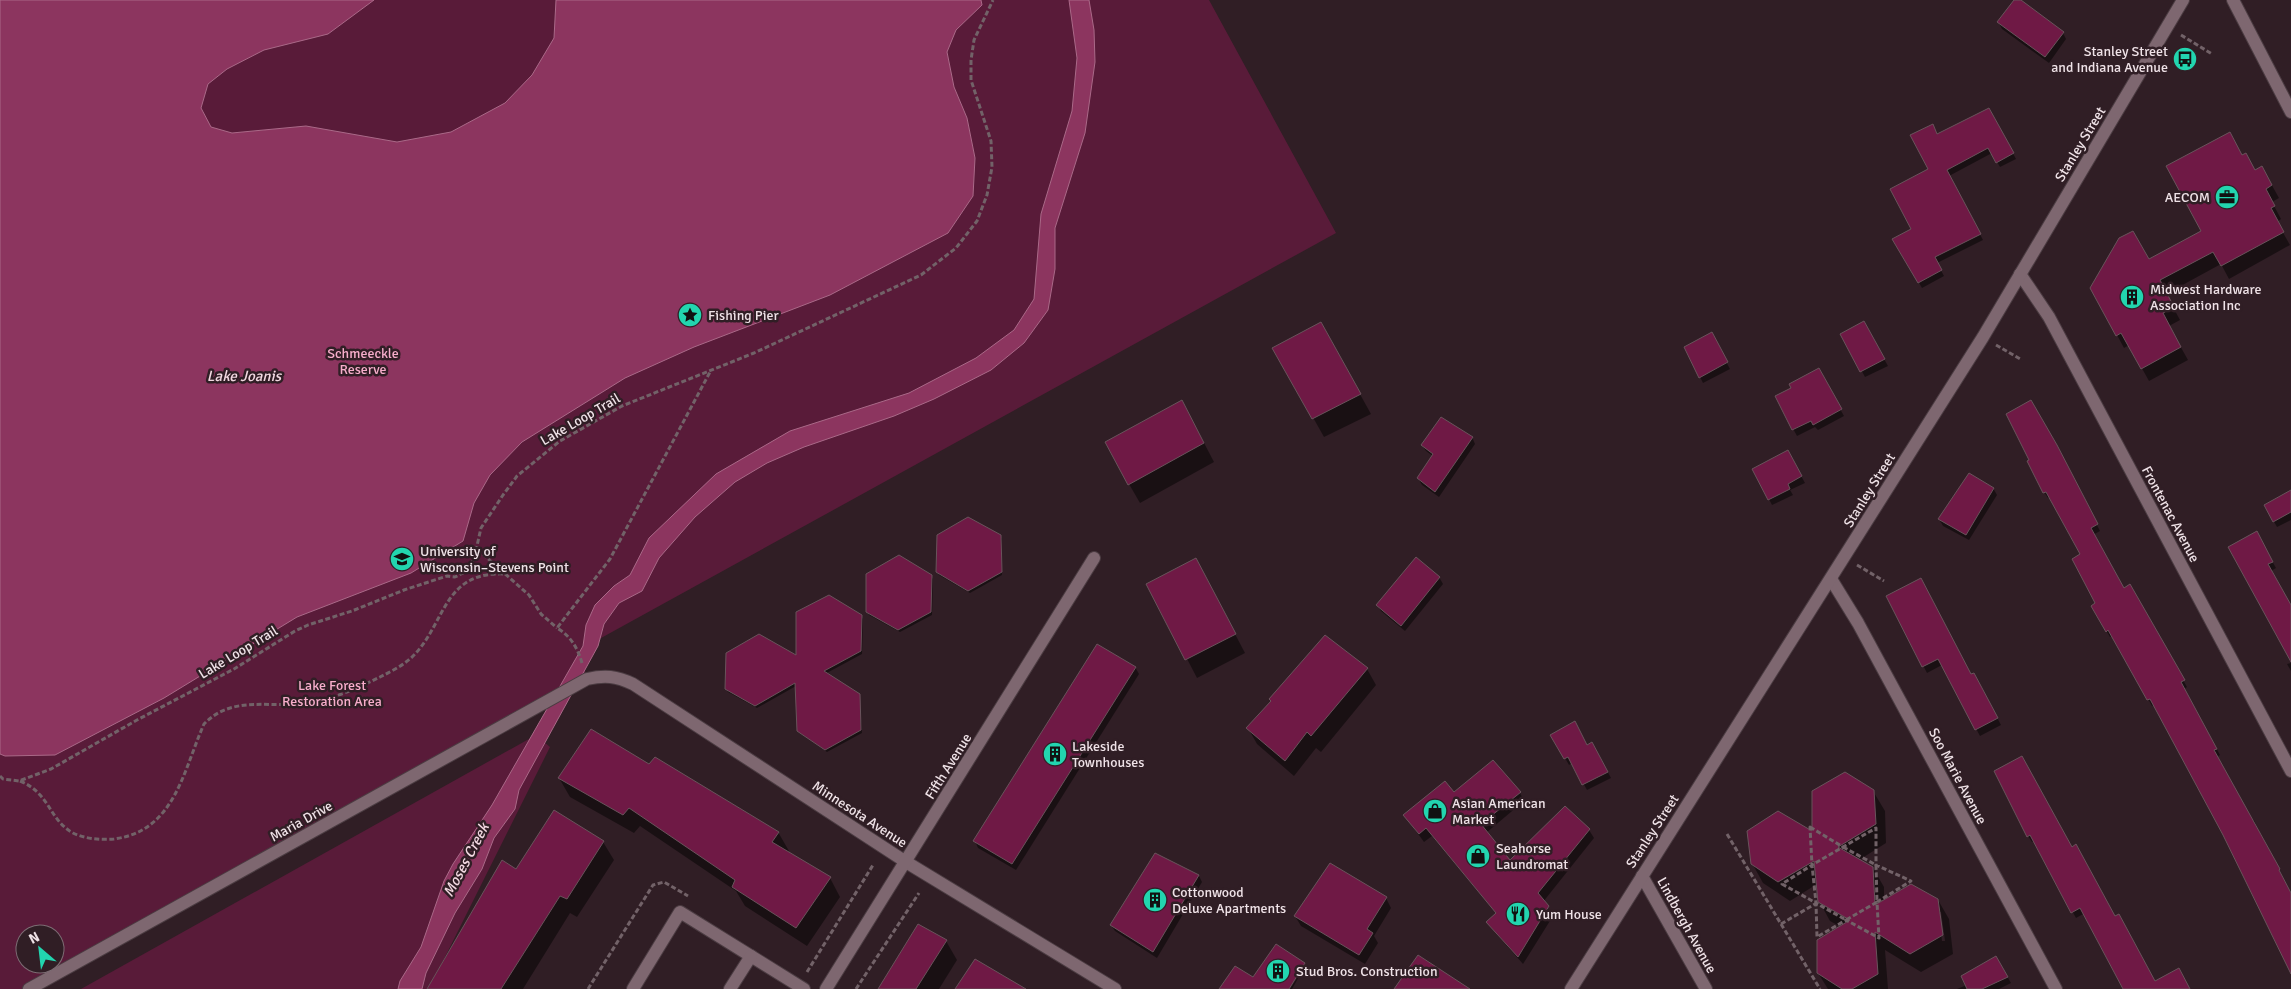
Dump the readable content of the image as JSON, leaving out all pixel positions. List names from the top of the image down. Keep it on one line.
{"streets":{"street":["Stanley Street","Frontenac Avenue","Fifth Avenue","Soo Marie Avenue","Minnesota Avenue","Maria Drive","Lindbergh Avenue"],"path":["Lake Loop Trail"]},"crossings":[["Stanley Street","Frontenac Avenue"],["Stanley Street","Soo Marie Avenue"],["Stanley Street","Lindbergh Avenue"],["Fifth Avenue","Minnesota Avenue"],["Minnesota Avenue","Maria Drive"]],"water":["Lake Joanis","Moses Creek"],"parks":["Schmeeckle Reserve","Lake Forest Restoration Area"],"places":{"bus stop":["Stanley Street and Indiana Avenue"],"office":["AECOM"],"building":["Midwest Hardware Association Inc","Lakeside Townhouses","Cottonwood Deluxe Apartments","Stud Bros. Construction"],"place":["Fishing Pier"],"school or university":["University of Wisconsin–Stevens Point"],"shop":["Asian American Market","Seahorse Laundromat"],"restaurant":["Yum House"]},"north":"top left"}
